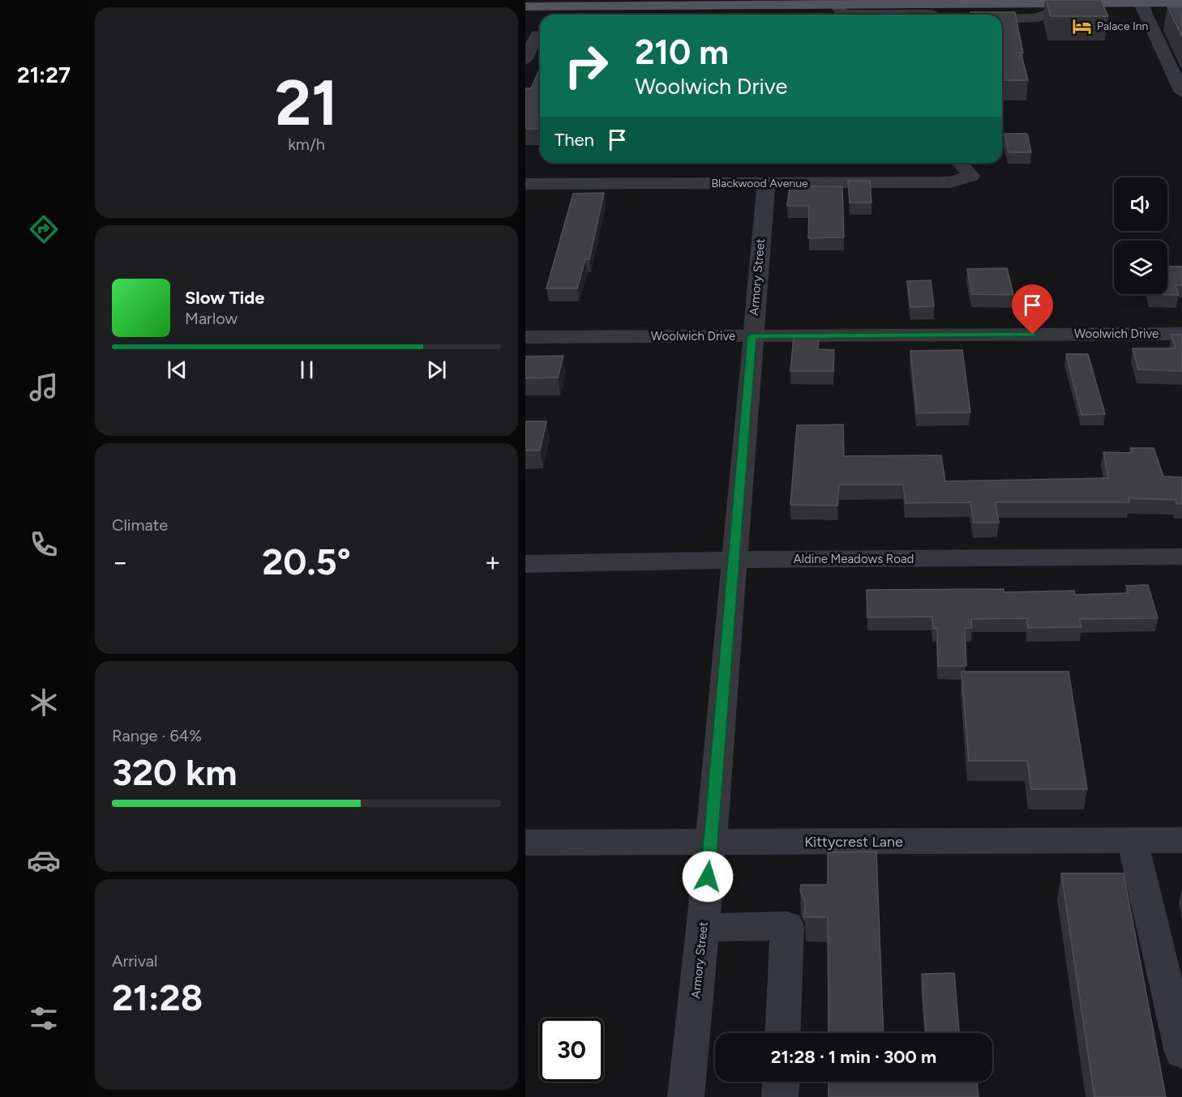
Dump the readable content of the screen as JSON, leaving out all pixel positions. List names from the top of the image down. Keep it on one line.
{"streets":{"street":["Blackwood Avenue","Armory Street","Woolwich Drive","Aldine Meadows Road","Kittycrest Lane"]},"crossings":[["Blackwood Avenue","Armory Street"],["Armory Street","Woolwich Drive"],["Armory Street","Aldine Meadows Road"],["Armory Street","Kittycrest Lane"]],"places":{"hotel":["Palace Inn"]},"page":{"tabs":"21:27","tile":[["21","km/h"],"Climate",["Range · 64%","320 km"],["Arrival","21:28"]],"turn":["210 m","Woolwich Drive"],"then":"Then","song":["Slow Tide","Marlow"],"heat":["−","20.5°","+"],"limit":"30","trip":"21:28 · 1 min · 300 m"}}
